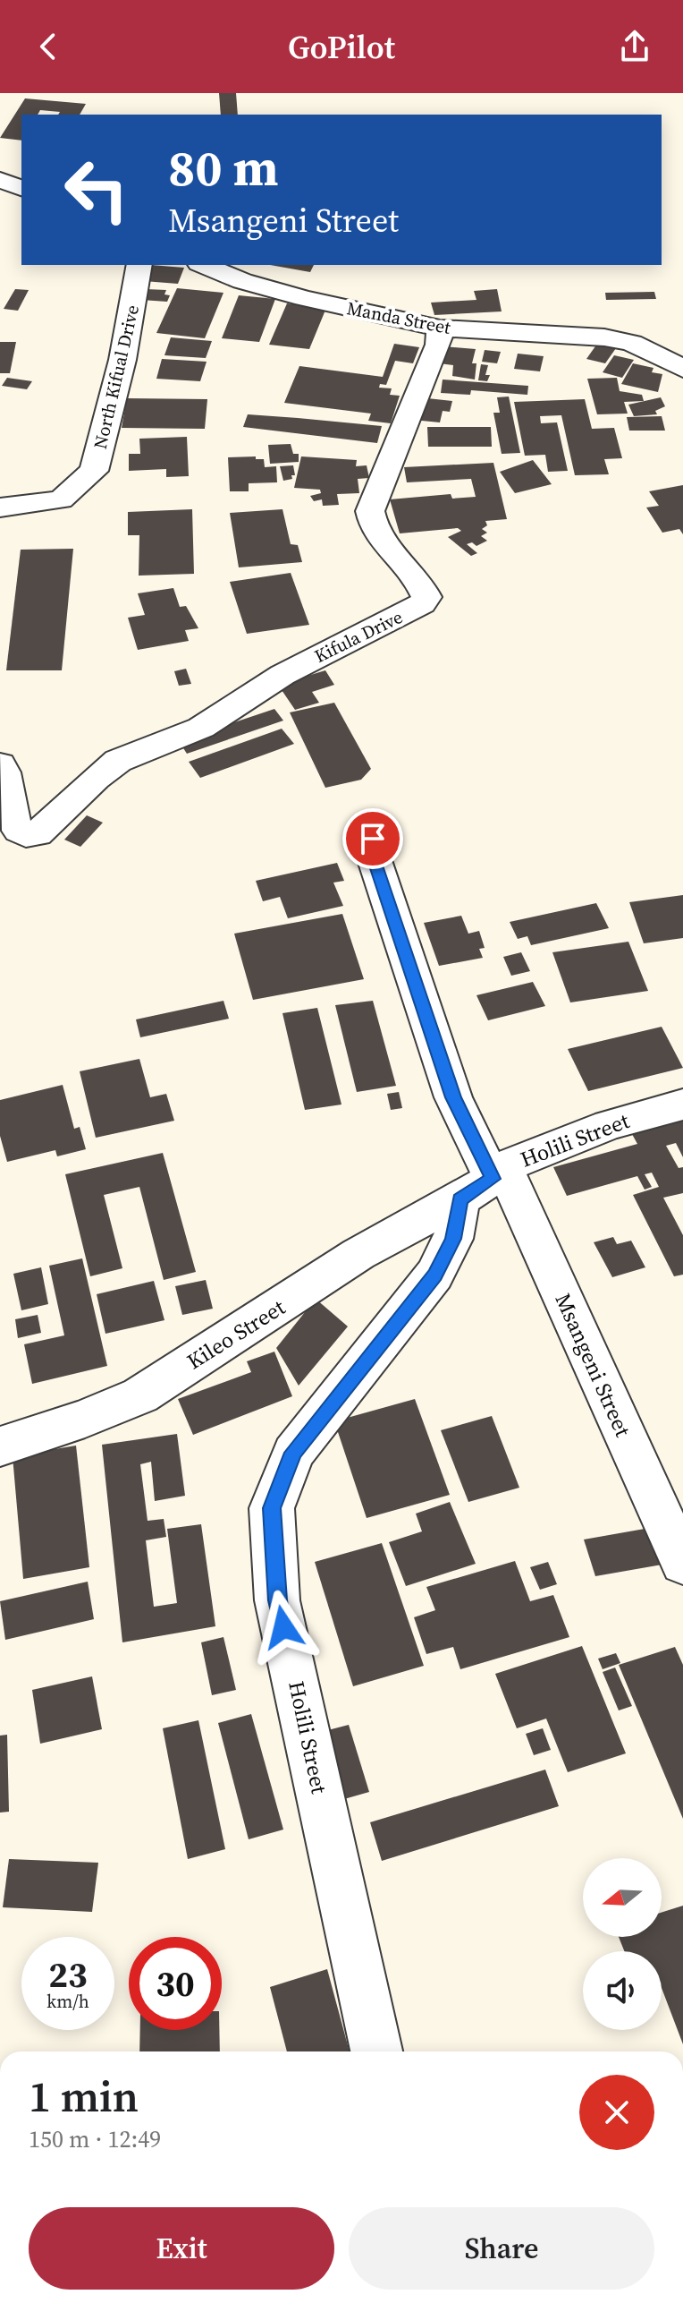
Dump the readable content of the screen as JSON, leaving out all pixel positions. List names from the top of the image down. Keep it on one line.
{"streets":{"street":["Manda Street","North Kifual Drive","Kifula Drive","Holili Street","Kileo Street","Msangeni Street"]},"crossings":[["Manda Street","Kifula Drive"],["Holili Street","Kileo Street"],["Holili Street","Msangeni Street"],["Kileo Street","Msangeni Street"]],"north":"left","page":{"header":"GoPilot","turn":["80 m","Msangeni Street"],"speed":"23 km/h","limit":"30","heading":["1 min","150 m · 12:49"],"buttons":["Exit","Share"]}}
